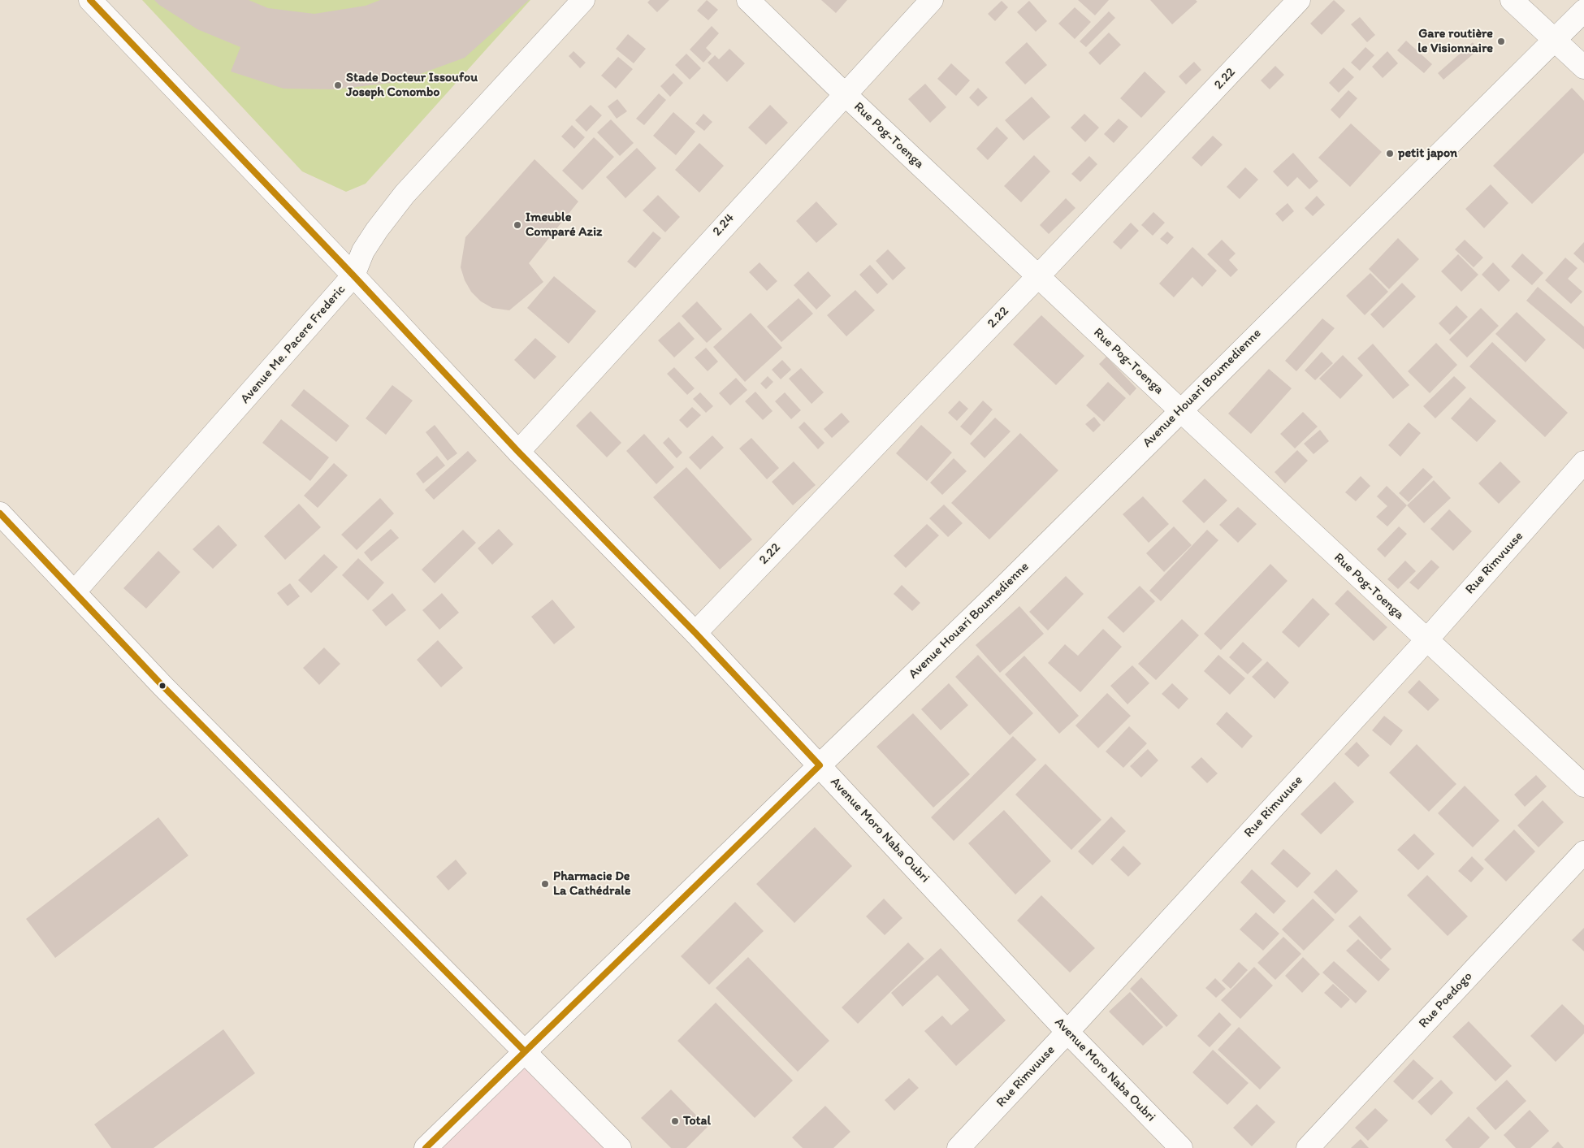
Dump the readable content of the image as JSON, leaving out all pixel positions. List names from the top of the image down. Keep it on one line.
{"streets":{"main road":["2.22","Rue Pog-Toenga","2.24","Avenue Me. Pacere Frederic","Avenue Houari Boumedienne","Rue Rimvuuse","Avenue Moro Naba Oubri","Rue Poedogo"]},"crossings":[["2.22","Rue Pog-Toenga"],["2.22","Avenue Moro Naba Oubri"],["Rue Pog-Toenga","2.24"],["Rue Pog-Toenga","Avenue Houari Boumedienne"],["Rue Pog-Toenga","Rue Rimvuuse"],["2.24","Avenue Moro Naba Oubri"],["Avenue Me. Pacere Frederic","Avenue Moro Naba Oubri"],["Avenue Houari Boumedienne","Avenue Moro Naba Oubri"],["Rue Rimvuuse","Avenue Moro Naba Oubri"]],"places":["Gare routière le Visionnaire","Stade Docteur Issoufou Joseph Conombo","petit japon","Imeuble Comparé Aziz","Pharmacie De La Cathédrale","Total"]}
